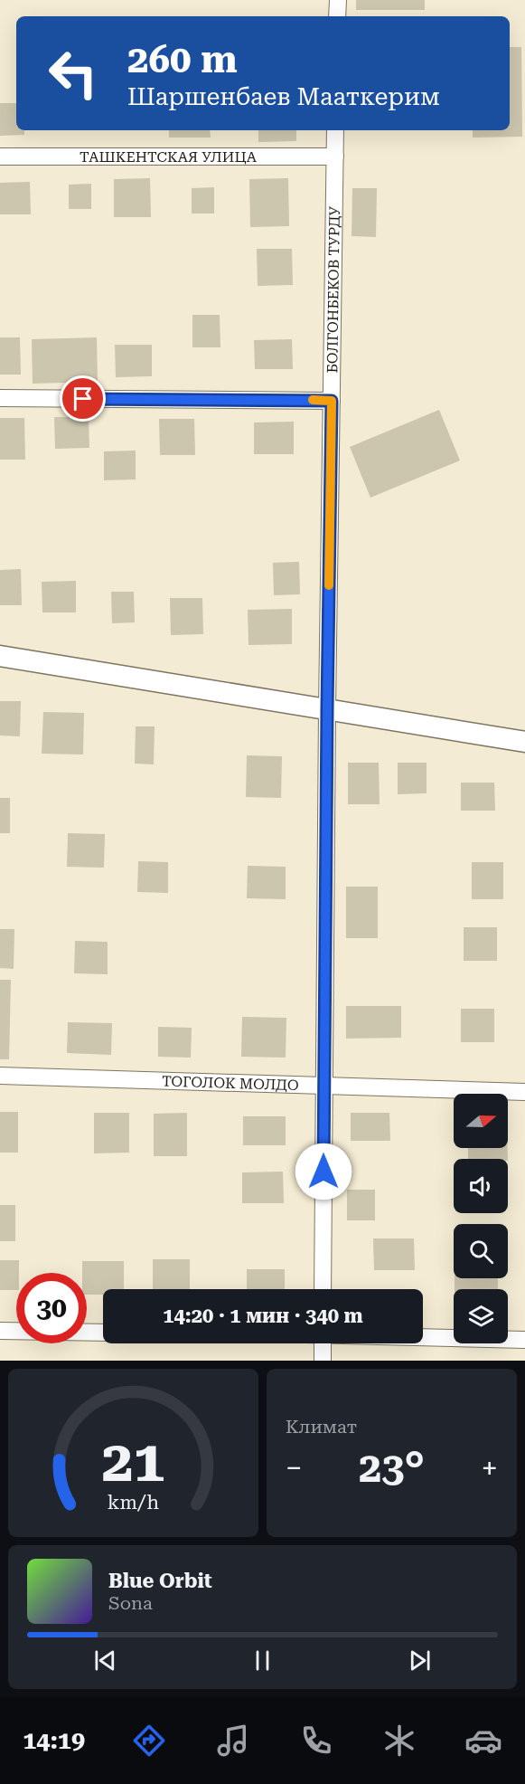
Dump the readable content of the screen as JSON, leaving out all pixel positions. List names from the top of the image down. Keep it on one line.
{"streets":{"street":["ТАШКЕНТСКАЯ УЛИЦА","БОЛГОНБЕКОВ ТУРДУ","ТОГОЛОК МОЛДО"]},"crossings":[["ТАШКЕНТСКАЯ УЛИЦА","БОЛГОНБЕКОВ ТУРДУ"],["БОЛГОНБЕКОВ ТУРДУ","ТОГОЛОК МОЛДО"]],"north":"right","page":{"turn":["260 m","Шаршенбаев Мааткерим"],"limit":"30","trip":"14:20 · 1 мин · 340 m","tile":"Климат","heat":["−","23°","+"],"song":["Blue Orbit","Sona"],"tabs":"14:19","gauge":["21","km/h"]}}
